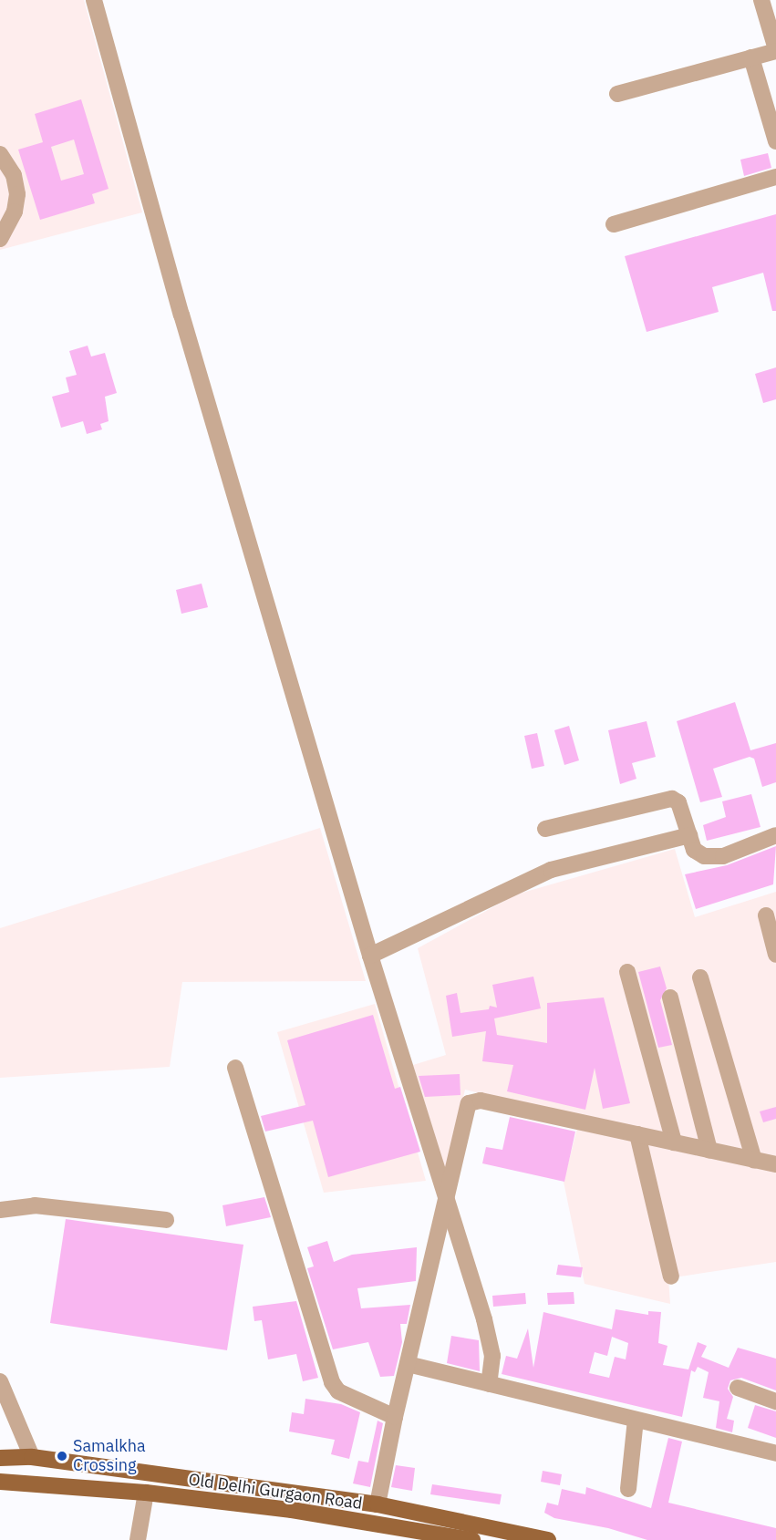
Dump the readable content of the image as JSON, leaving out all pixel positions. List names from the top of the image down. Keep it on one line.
{"streets":{"main road":["Old Delhi Gurgaon Road"]},"places":["Samalkha Crossing"]}
